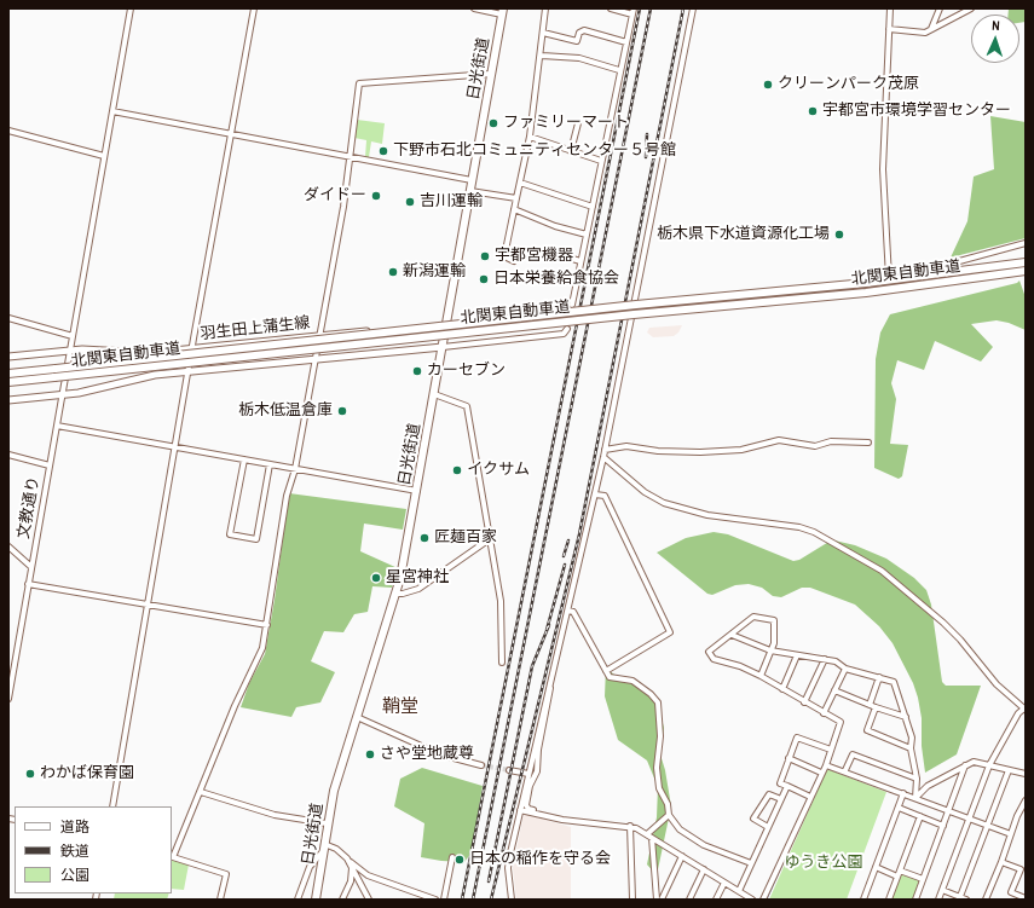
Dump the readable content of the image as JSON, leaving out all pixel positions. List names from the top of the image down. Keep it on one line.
{"streets":{"highway":["日光街道","北関東自動車道"],"main road":["羽生田上蒲生線"],"street":["文教通り"]},"crossings":[["日光街道","羽生田上蒲生線"],["羽生田上蒲生線","文教通り"]],"districts":["鞘堂"],"parks":["ゆうき公園"],"places":["クリーンパーク茂原","宇都宮市環境学習センター","ファミリーマート","下野市石北コミュニティセンター５号館","ダイドー","吉川運輸","栃木県下水道資源化工場","宇都宮機器","新潟運輸","日本栄養給食協会","カーセブン","栃木低温倉庫","イクサム","匠麺百家","星宮神社","さや堂地蔵尊","わかば保育園","日本の稲作を守る会"],"legend":["道路","鉄道","公園"],"north":"top"}
